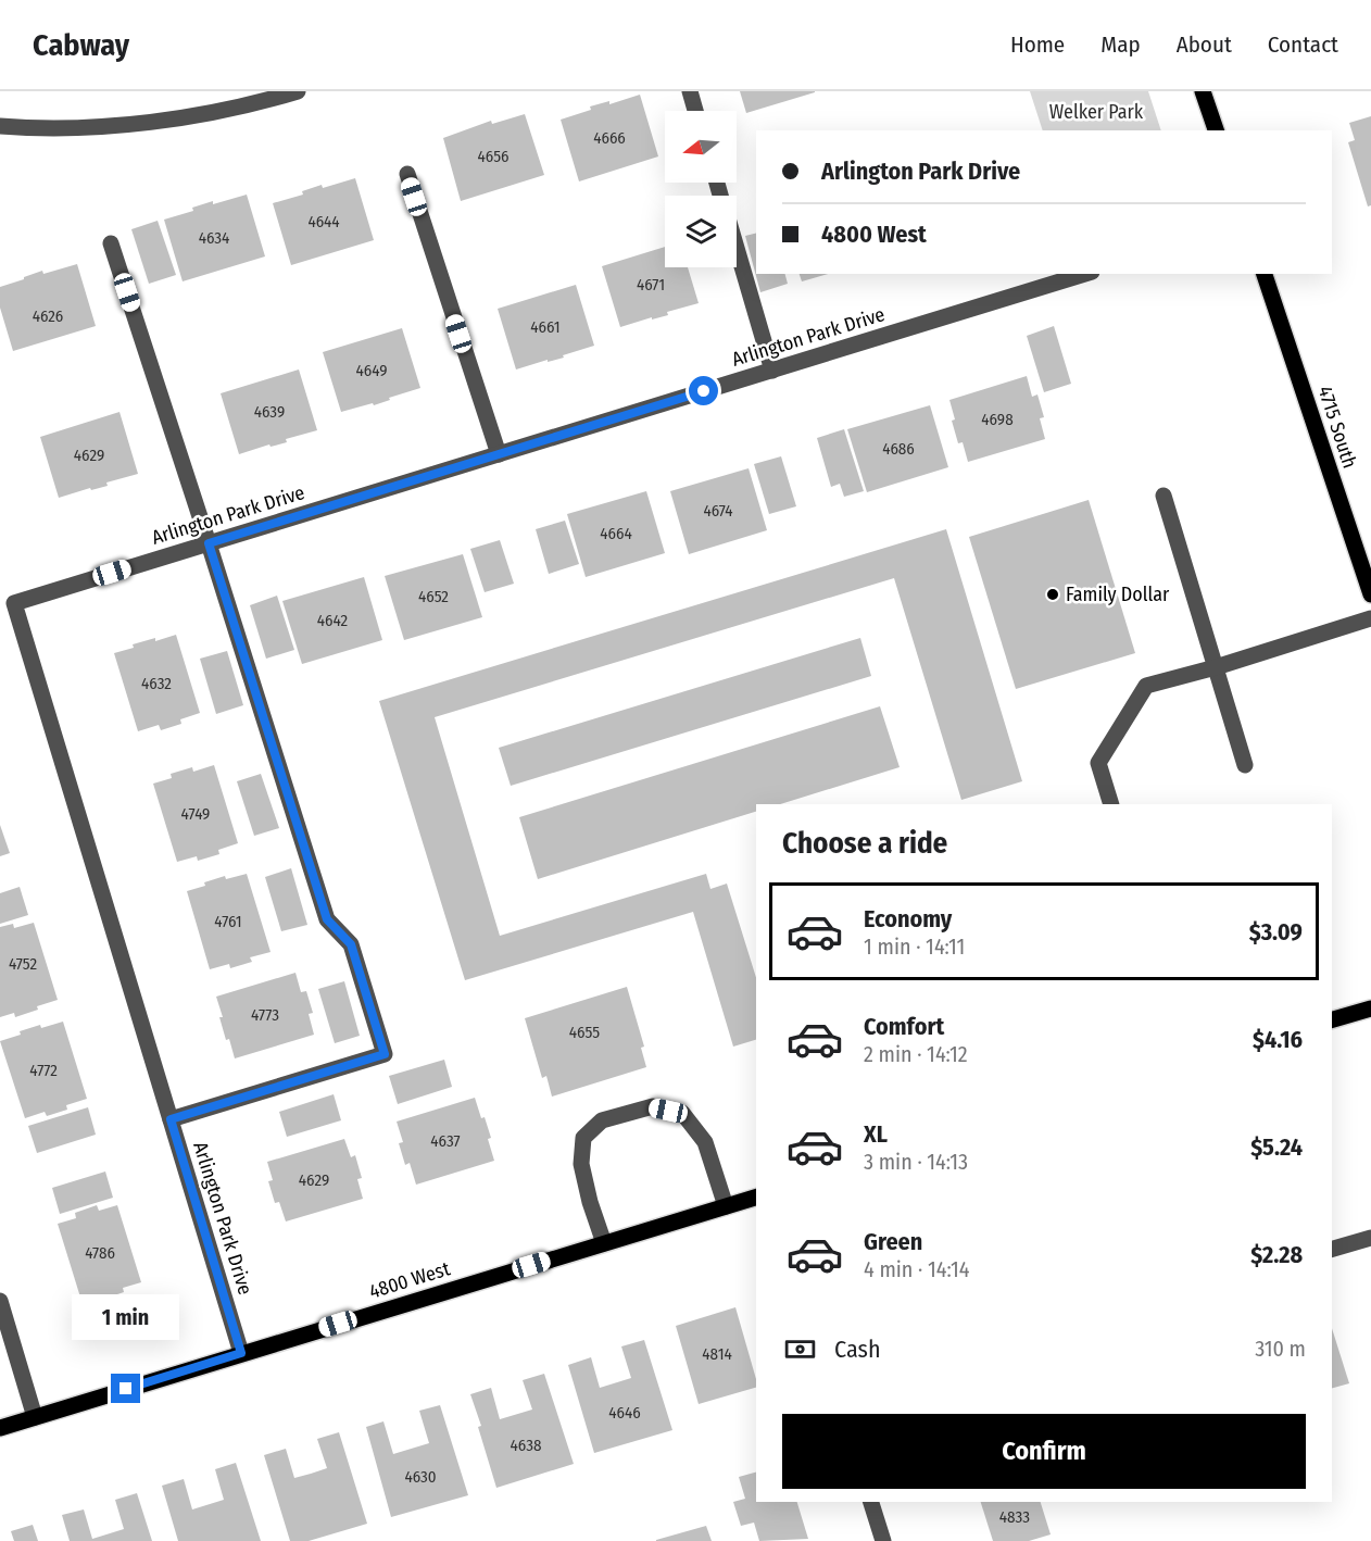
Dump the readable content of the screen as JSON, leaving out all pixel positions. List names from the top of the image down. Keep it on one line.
{"streets":{"main road":["4715 South","4800 West"],"street":["Arlington Park Drive"]},"crossings":[["Arlington Park Drive","4800 West"]],"parks":["Welker Park"],"places":["Family Dollar"],"house_numbers":["4666","4656","4644","4634","4671","4626","4661","4649","4639","4698","4686","4629","4674","4664","4652","4642","4632","4749","4761","4752","4773","4655","4772","4637","4629","4786","4814","4646","4638","4630","4833"],"north":"left","page":{"header":"Cabway","nav":["Home","Map","About","Contact"],"banner":["Arlington Park Drive","4800 West"],"heading":"Choose a ride","list":[{"name":"Economy","note":"1 min · 14:11","value":"$3.09"},{"name":"Comfort","note":"2 min · 14:12","value":"$4.16"},{"name":"XL","note":"3 min · 14:13","value":"$5.24"},{"name":"Green","note":"4 min · 14:14","value":"$2.28"}],"bubble":"1 min","pay":["Cash","310 m"],"buttons":"Confirm"}}
